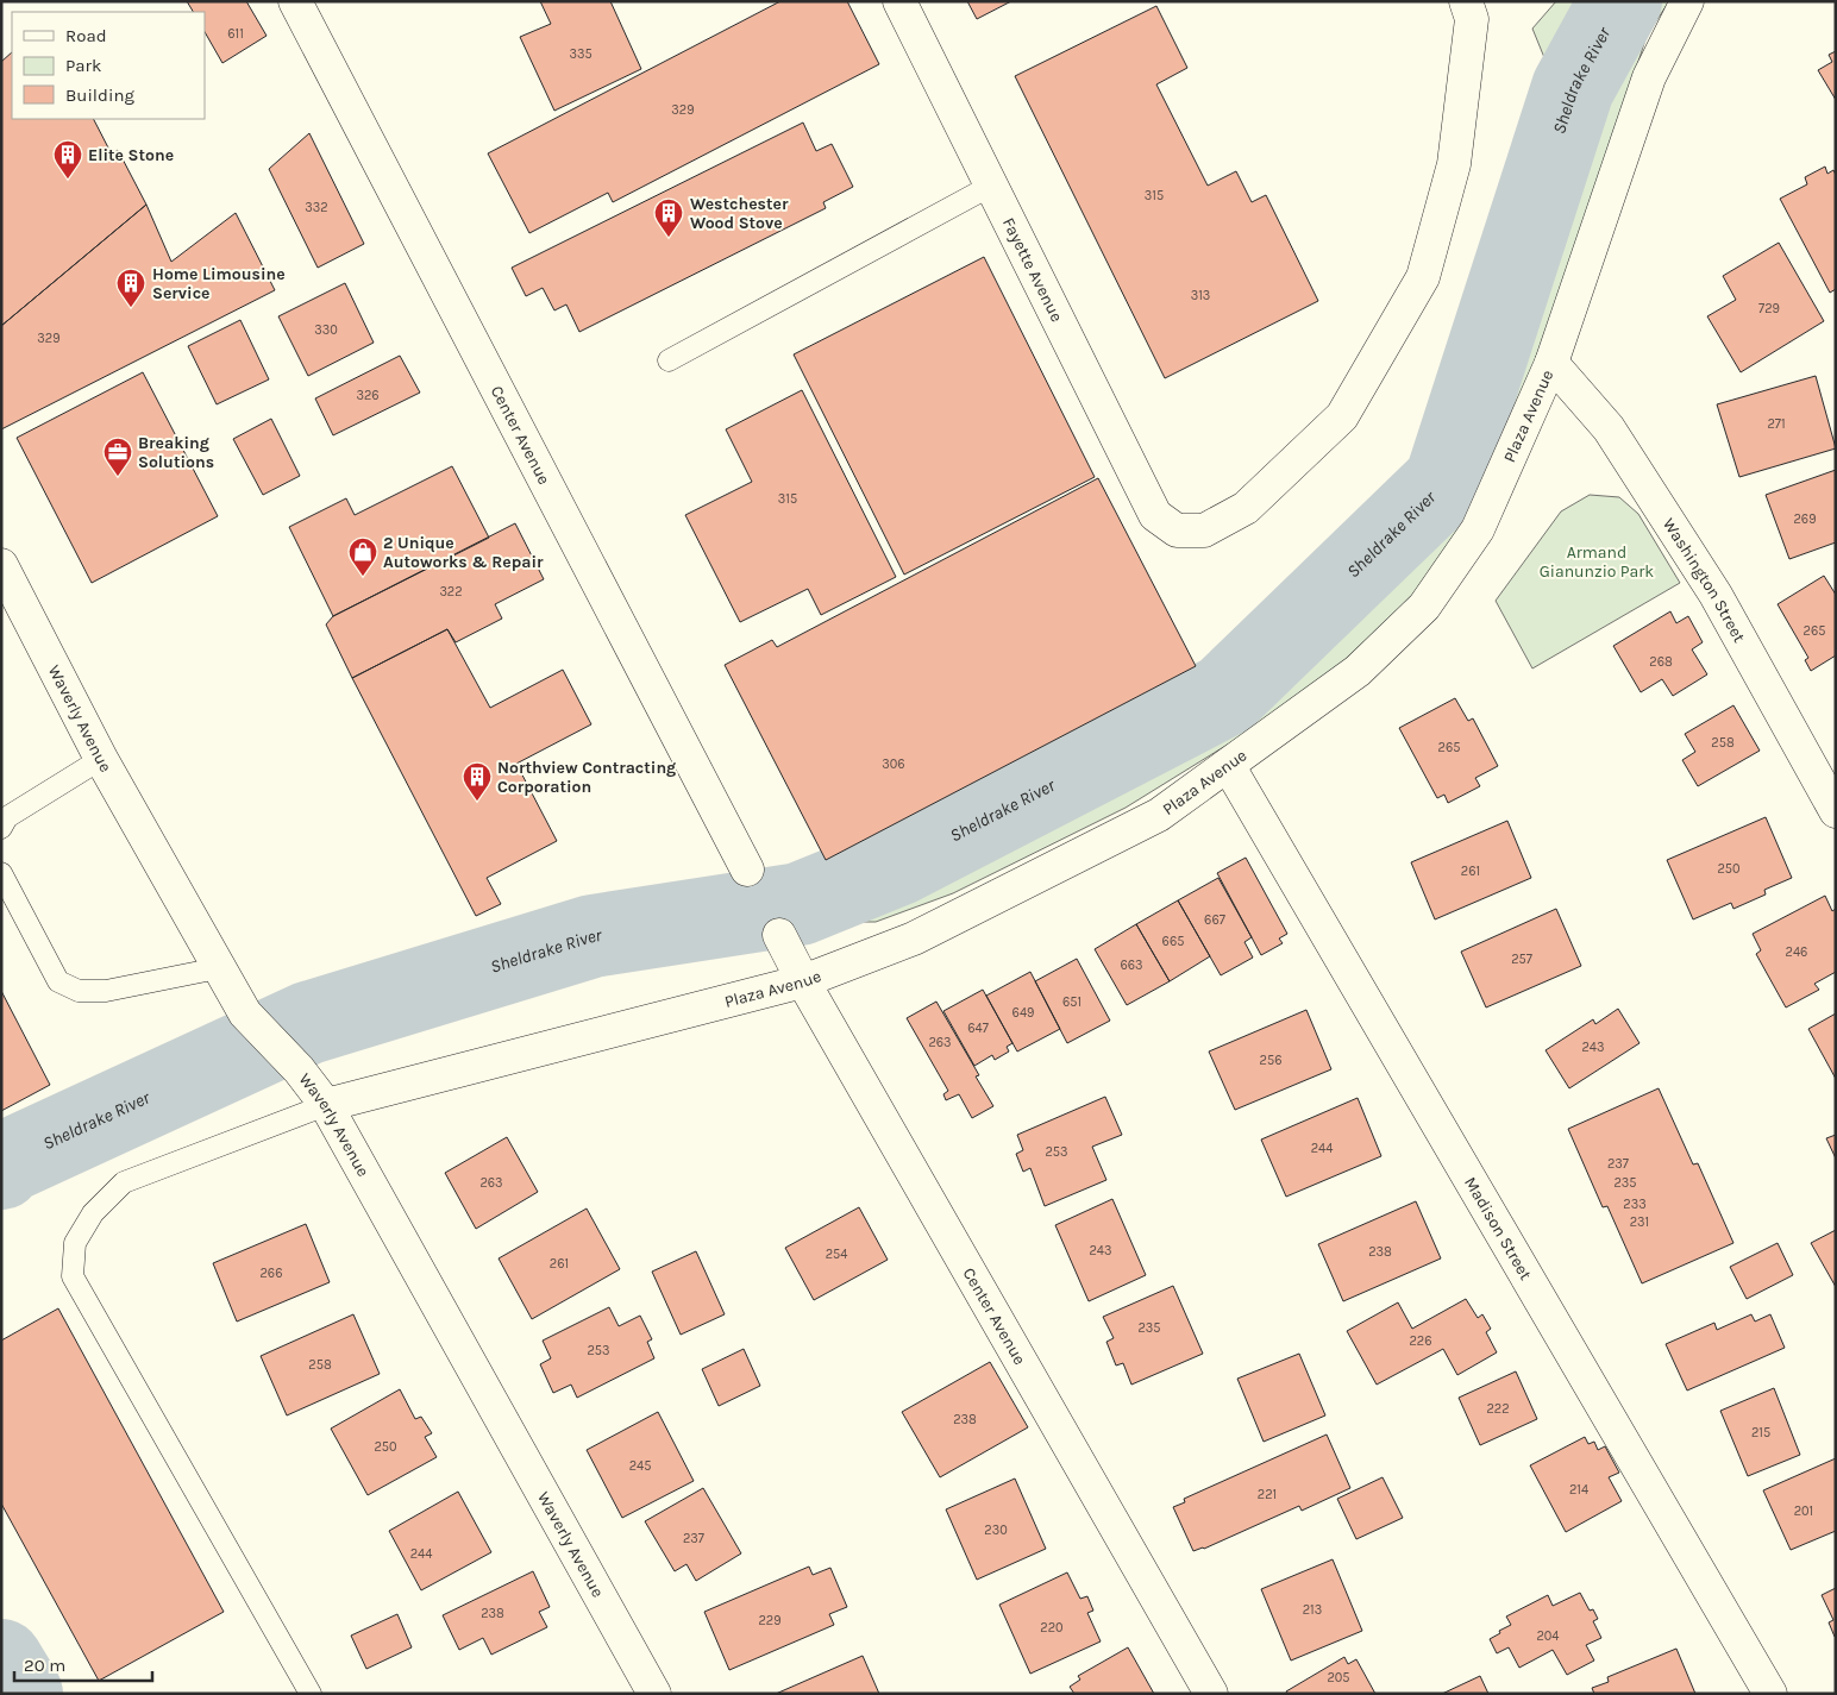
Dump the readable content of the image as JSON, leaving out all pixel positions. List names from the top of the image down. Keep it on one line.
{"streets":{"street":["Fayette Avenue","Plaza Avenue","Center Avenue","Washington Street","Waverly Avenue","Madison Street"]},"crossings":[["Plaza Avenue","Center Avenue"],["Plaza Avenue","Washington Street"],["Plaza Avenue","Waverly Avenue"],["Plaza Avenue","Madison Street"]],"water":["Sheldrake River"],"parks":["Armand Gianunzio Park"],"places":{"building":["Elite Stone","Westchester Wood Stove","Home Limousine Service","Northview Contracting Corporation"],"office":["Breaking Solutions"],"shop":["2 Unique Autoworks & Repair"]},"house_numbers":["611","335","329","315","332","313","729","330","329","326","271","315","269","322","265","268","258","265","306","250","261","667","665","246","257","663","651","649","647","263","243","256","244","253","237","263","235","233","231","243","238","254","261","266","235","226","253","258","222","238","215","250","245","214","221","201","230","237","244","213","238","229","220","204","205"],"legend":["Road","Park","Building"],"scale_bar":"20 m"}
